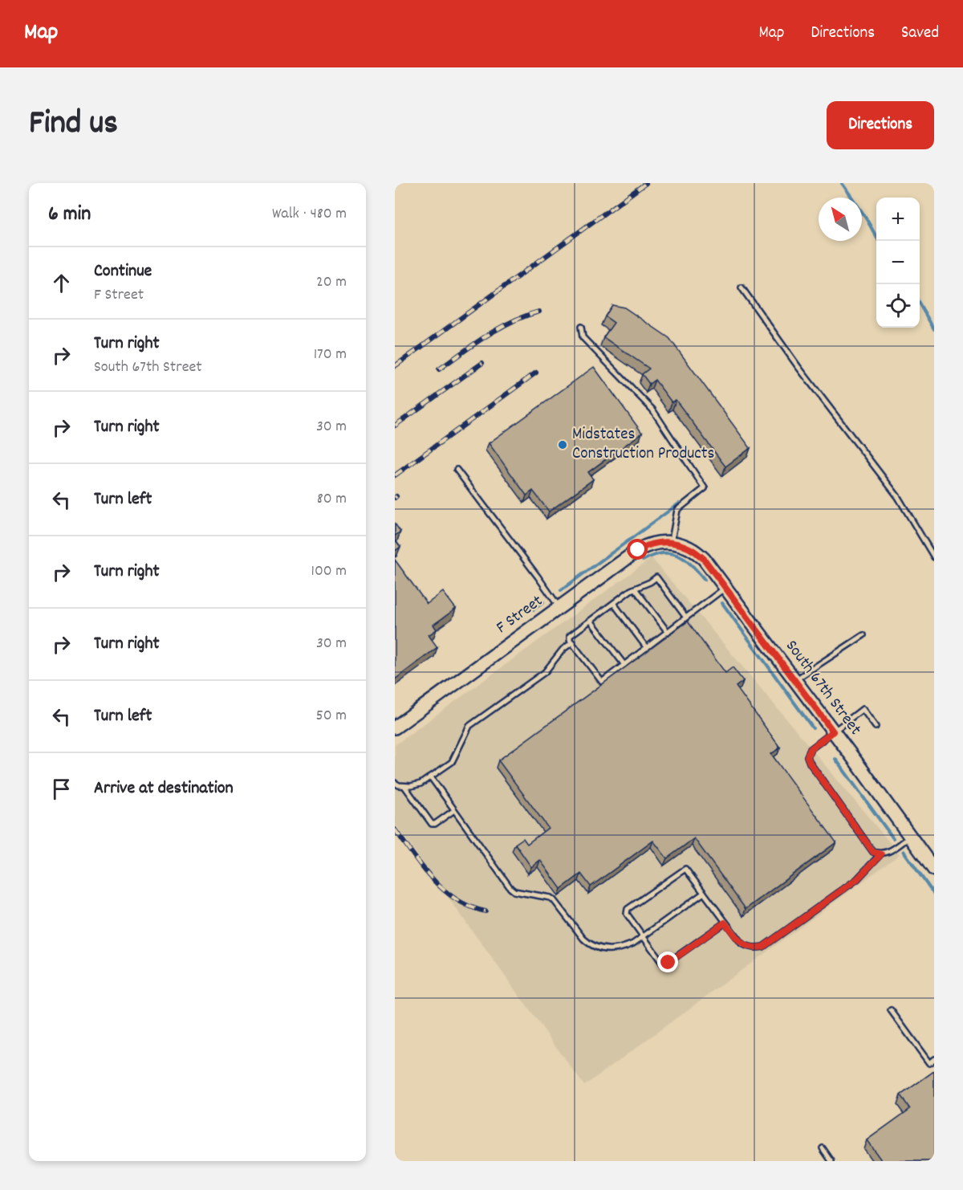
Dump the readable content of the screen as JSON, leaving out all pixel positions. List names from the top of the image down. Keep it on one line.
{"streets":{"street":["F Street","South 67th Street"]},"crossings":[["F Street","South 67th Street"]],"places":["Midstates Construction Products"],"north":"top left","page":{"header":"Map","nav":["Map","Directions","Saved"],"title":"Find us","buttons":"Directions","heading":["6 min","Walk · 480 m"],"map_buttons":["+","−"],"list":[["Continue","F Street","20 m"],["Turn right","South 67th Street","170 m"],["Turn right","30 m"],["Turn left","80 m"],["Turn right","100 m"],["Turn right","30 m"],["Turn left","50 m"],"Arrive at destination"]}}
